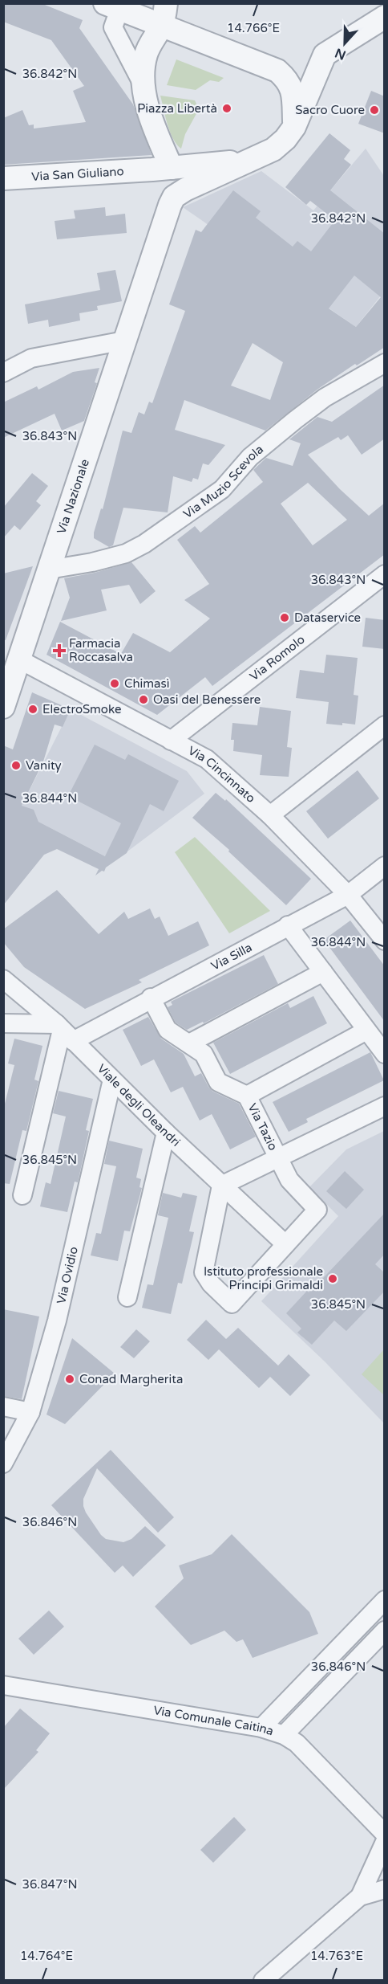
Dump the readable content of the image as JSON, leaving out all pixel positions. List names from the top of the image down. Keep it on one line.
{"streets":{"street":["Via San Giuliano","Via Muzio Scevola","Via Nazionale","Via Romolo","Via Cincinnato","Via Silla","Viale degli Oleandri","Via Tazio","Via Ovidio","Via Comunale Caitina"]},"crossings":[["Via San Giuliano","Via Nazionale"],["Via Muzio Scevola","Via Nazionale"],["Via Nazionale","Via Cincinnato"],["Via Romolo","Via Cincinnato"],["Via Cincinnato","Via Silla"],["Via Silla","Viale degli Oleandri"],["Via Silla","Via Tazio"],["Viale degli Oleandri","Via Tazio"],["Viale degli Oleandri","Via Ovidio"]],"places":{"other":["Piazza Libertà","Sacro Cuore","Dataservice","Chimasì","Oasi del Benessere","ElectroSmoke","Vanity","Istituto professionale Principi Grimaldi","Conad Margherita"],"health":["Farmacia Roccasalva"]},"north":"bottom","coordinates":["14.766°E","36.842°N","36.843°N","36.844°N","36.845°N","36.846°N","36.847°N","14.764°E","14.763°E"]}
